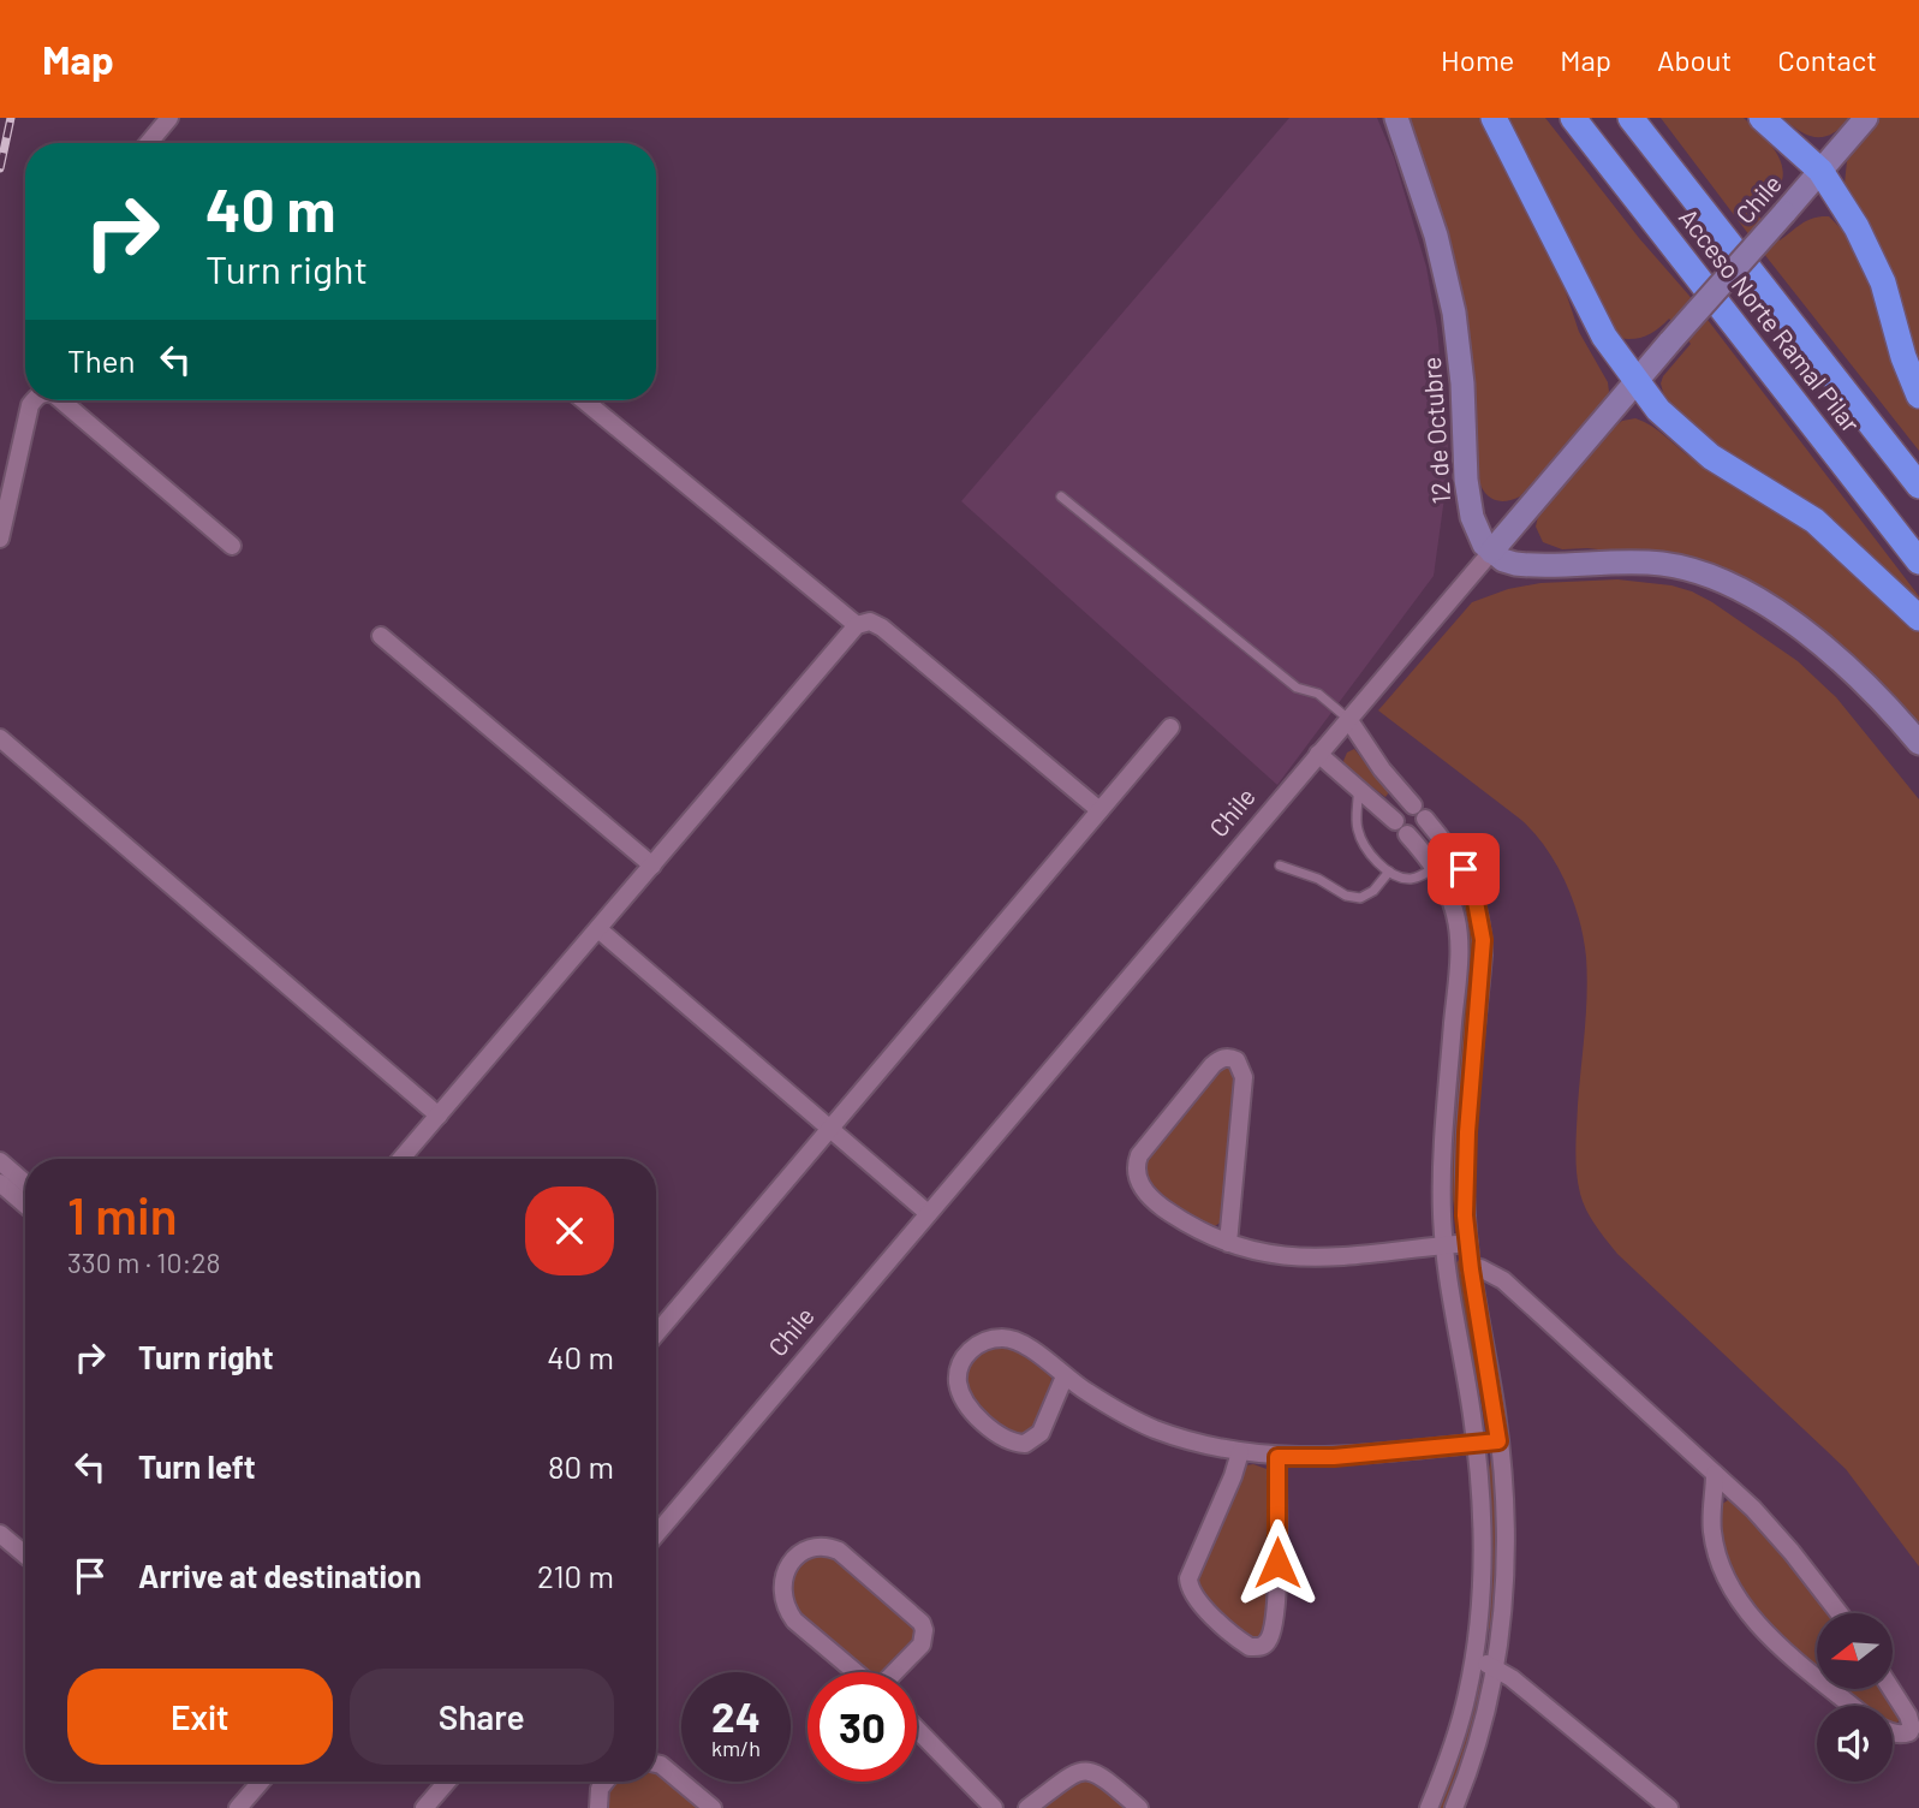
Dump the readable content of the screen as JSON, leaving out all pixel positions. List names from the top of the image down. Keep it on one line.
{"streets":{"highway":["Acceso Norte Ramal Pilar"],"street":["Chile","12 de Octubre"]},"crossings":[["Chile","12 de Octubre"]],"north":"left","page":{"header":"Map","nav":["Home","Map","About","Contact"],"turn":["40 m","Turn right"],"then":"Then","heading":["1 min","330 m · 10:28"],"list":[{"name":"Turn right","value":"40 m"},{"name":"Turn left","value":"80 m"},{"name":"Arrive at destination","value":"210 m"}],"buttons":["Exit","Share"],"speed":"24 km/h","limit":"30"}}
